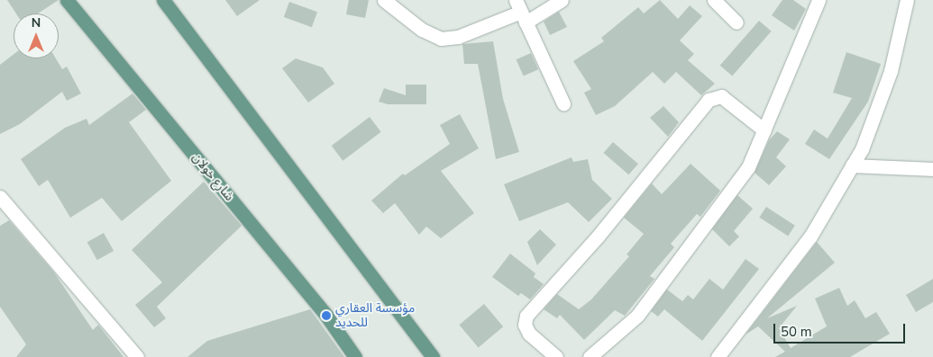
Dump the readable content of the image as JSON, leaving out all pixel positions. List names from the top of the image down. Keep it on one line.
{"streets":{"main road":["شارع خولان"]},"places":["مؤسسة العقاري للحديد"],"scale_bar":"50 m","north":"top"}
